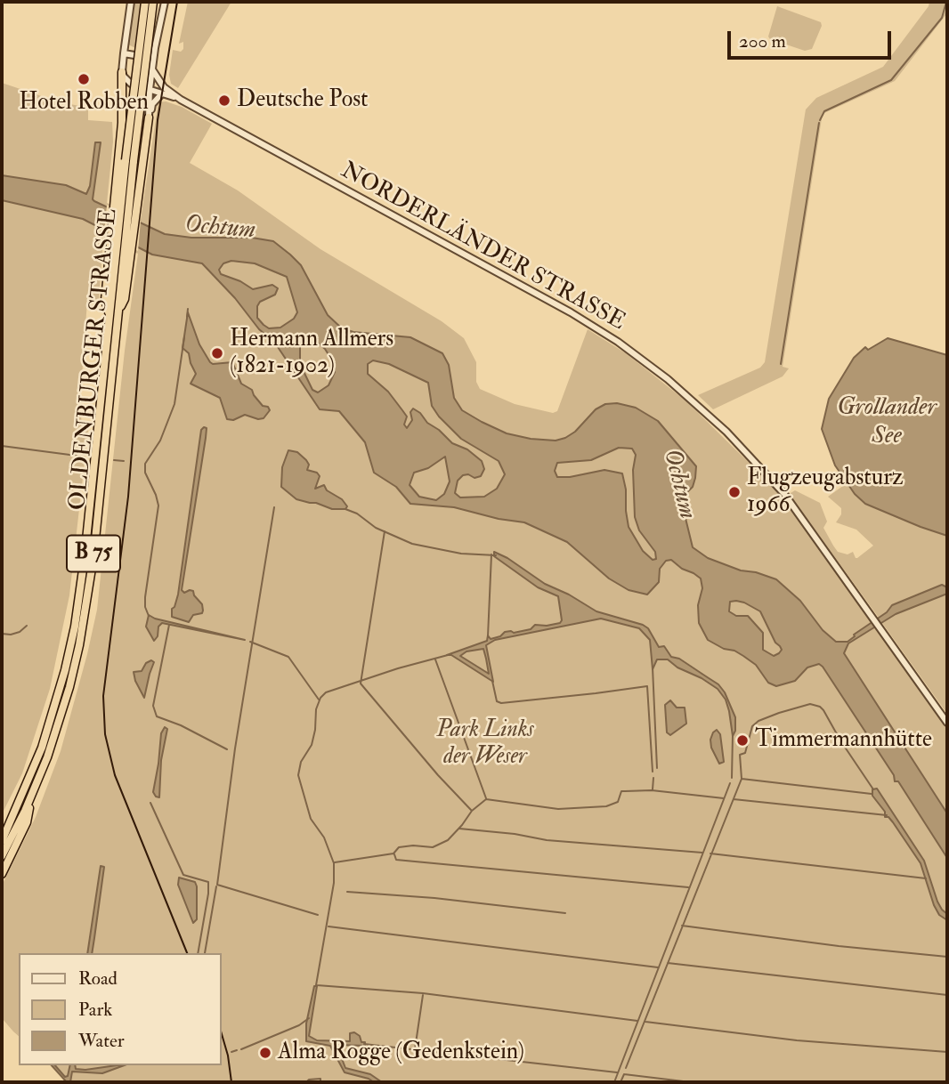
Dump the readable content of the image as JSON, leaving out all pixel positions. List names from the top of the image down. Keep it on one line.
{"streets":{"highway":["OLDENBURGER STRASSE","B 75"],"street":["NORDERLÄNDER STRASSE"]},"water":["Ochtum","Grollander See"],"parks":["Park Links der Weser"],"places":["Hotel Robben","Deutsche Post","Hermann Allmers (1821-1902)","Flugzeugabsturz 1966","Timmermannhütte","Alma Rogge (Gedenkstein)"],"legend":["Road","Park","Water"],"scale_bar":"200 m"}
